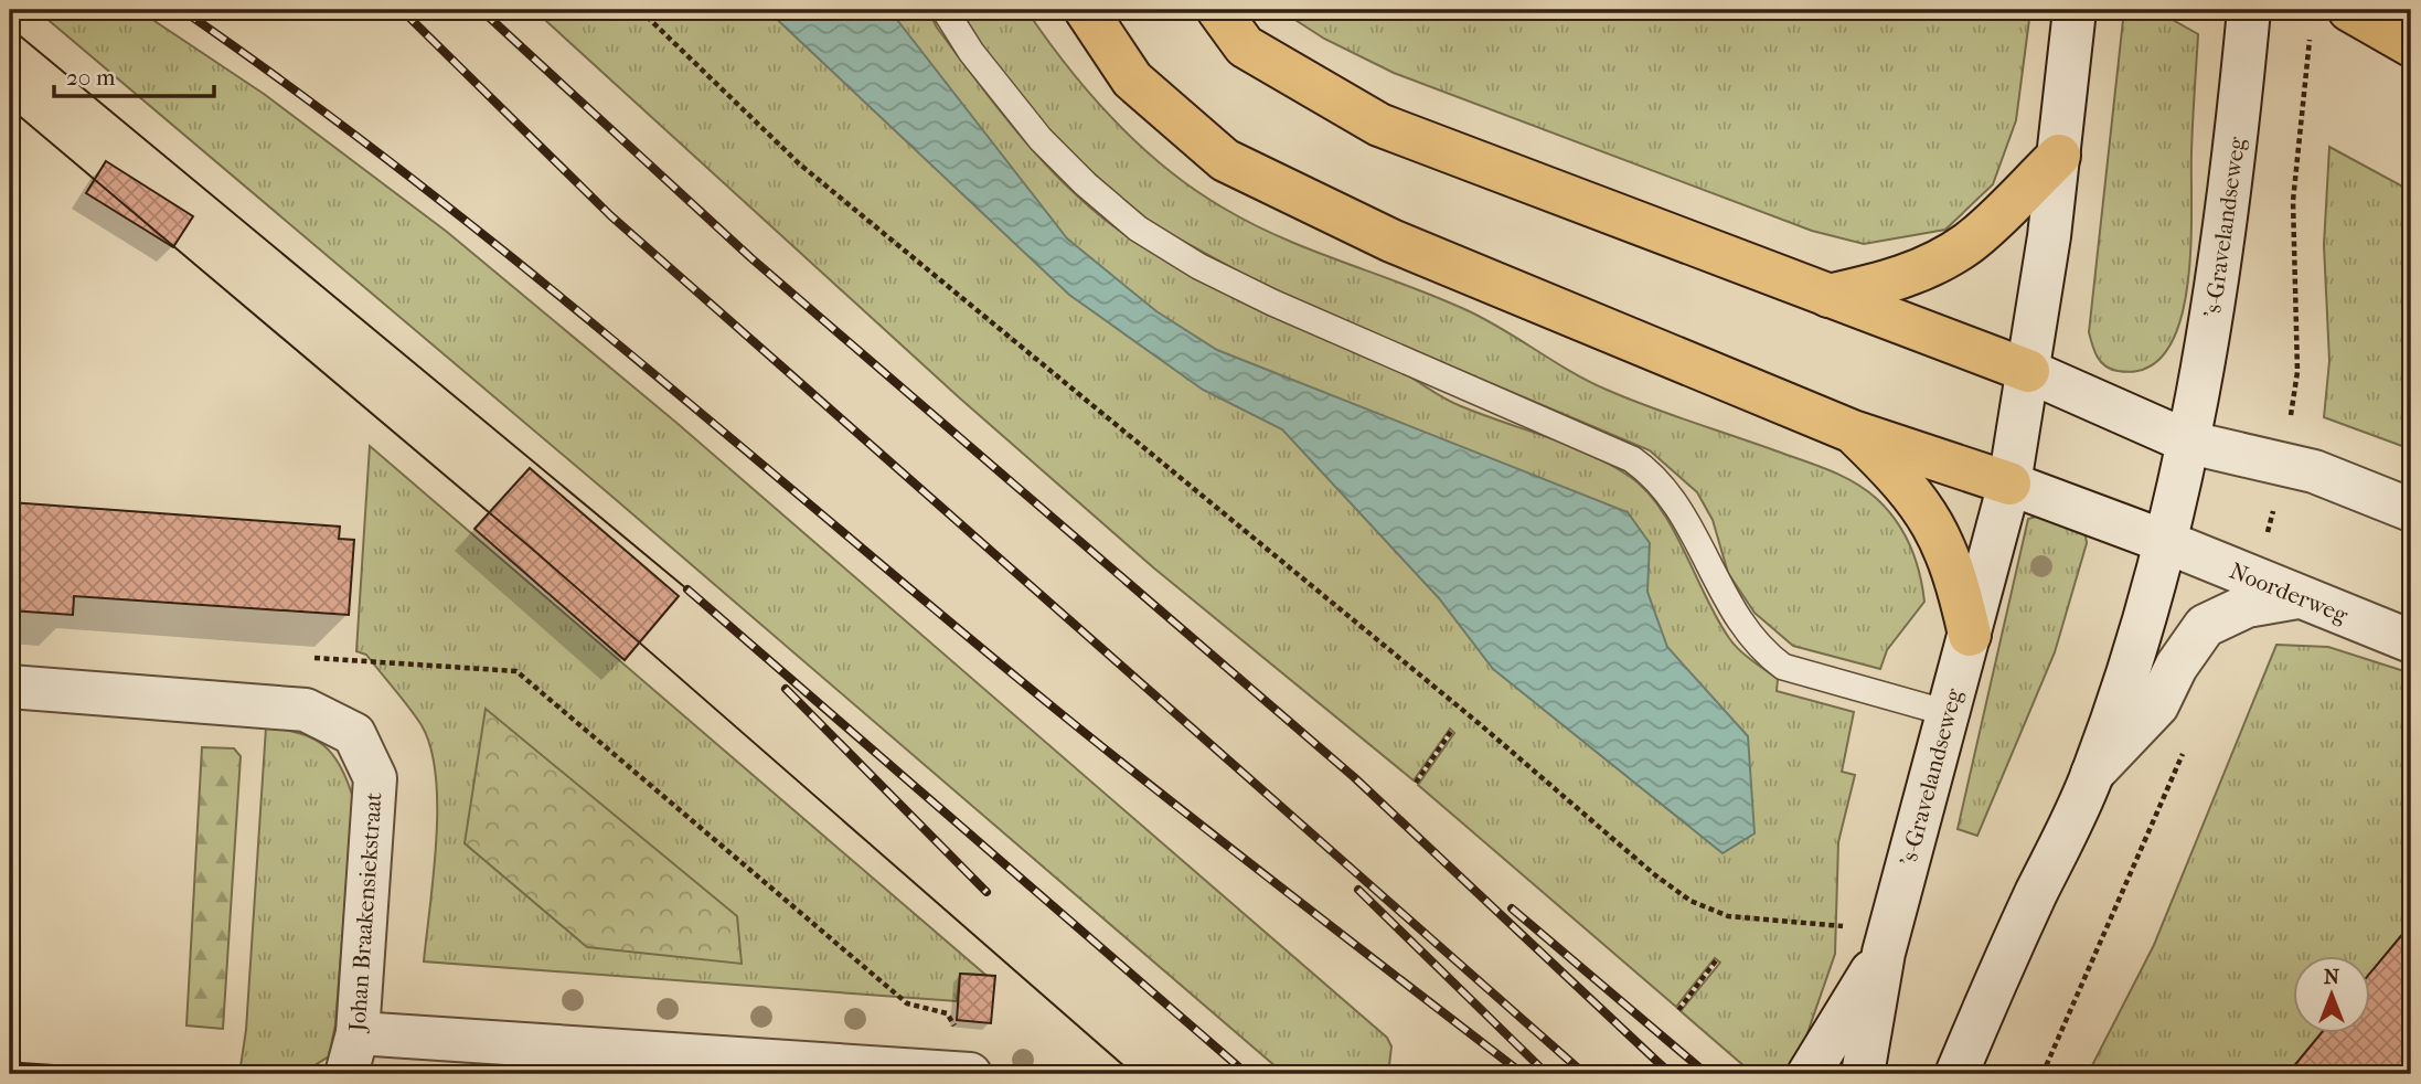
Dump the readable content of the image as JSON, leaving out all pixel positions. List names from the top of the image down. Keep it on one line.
{"streets":{"main road":["'s-Gravelandseweg","Noorderweg","Johan Braakensiekstraat"]},"crossings":[["'s-Gravelandseweg","Noorderweg"]],"scale_bar":"20 m","north":"top"}
